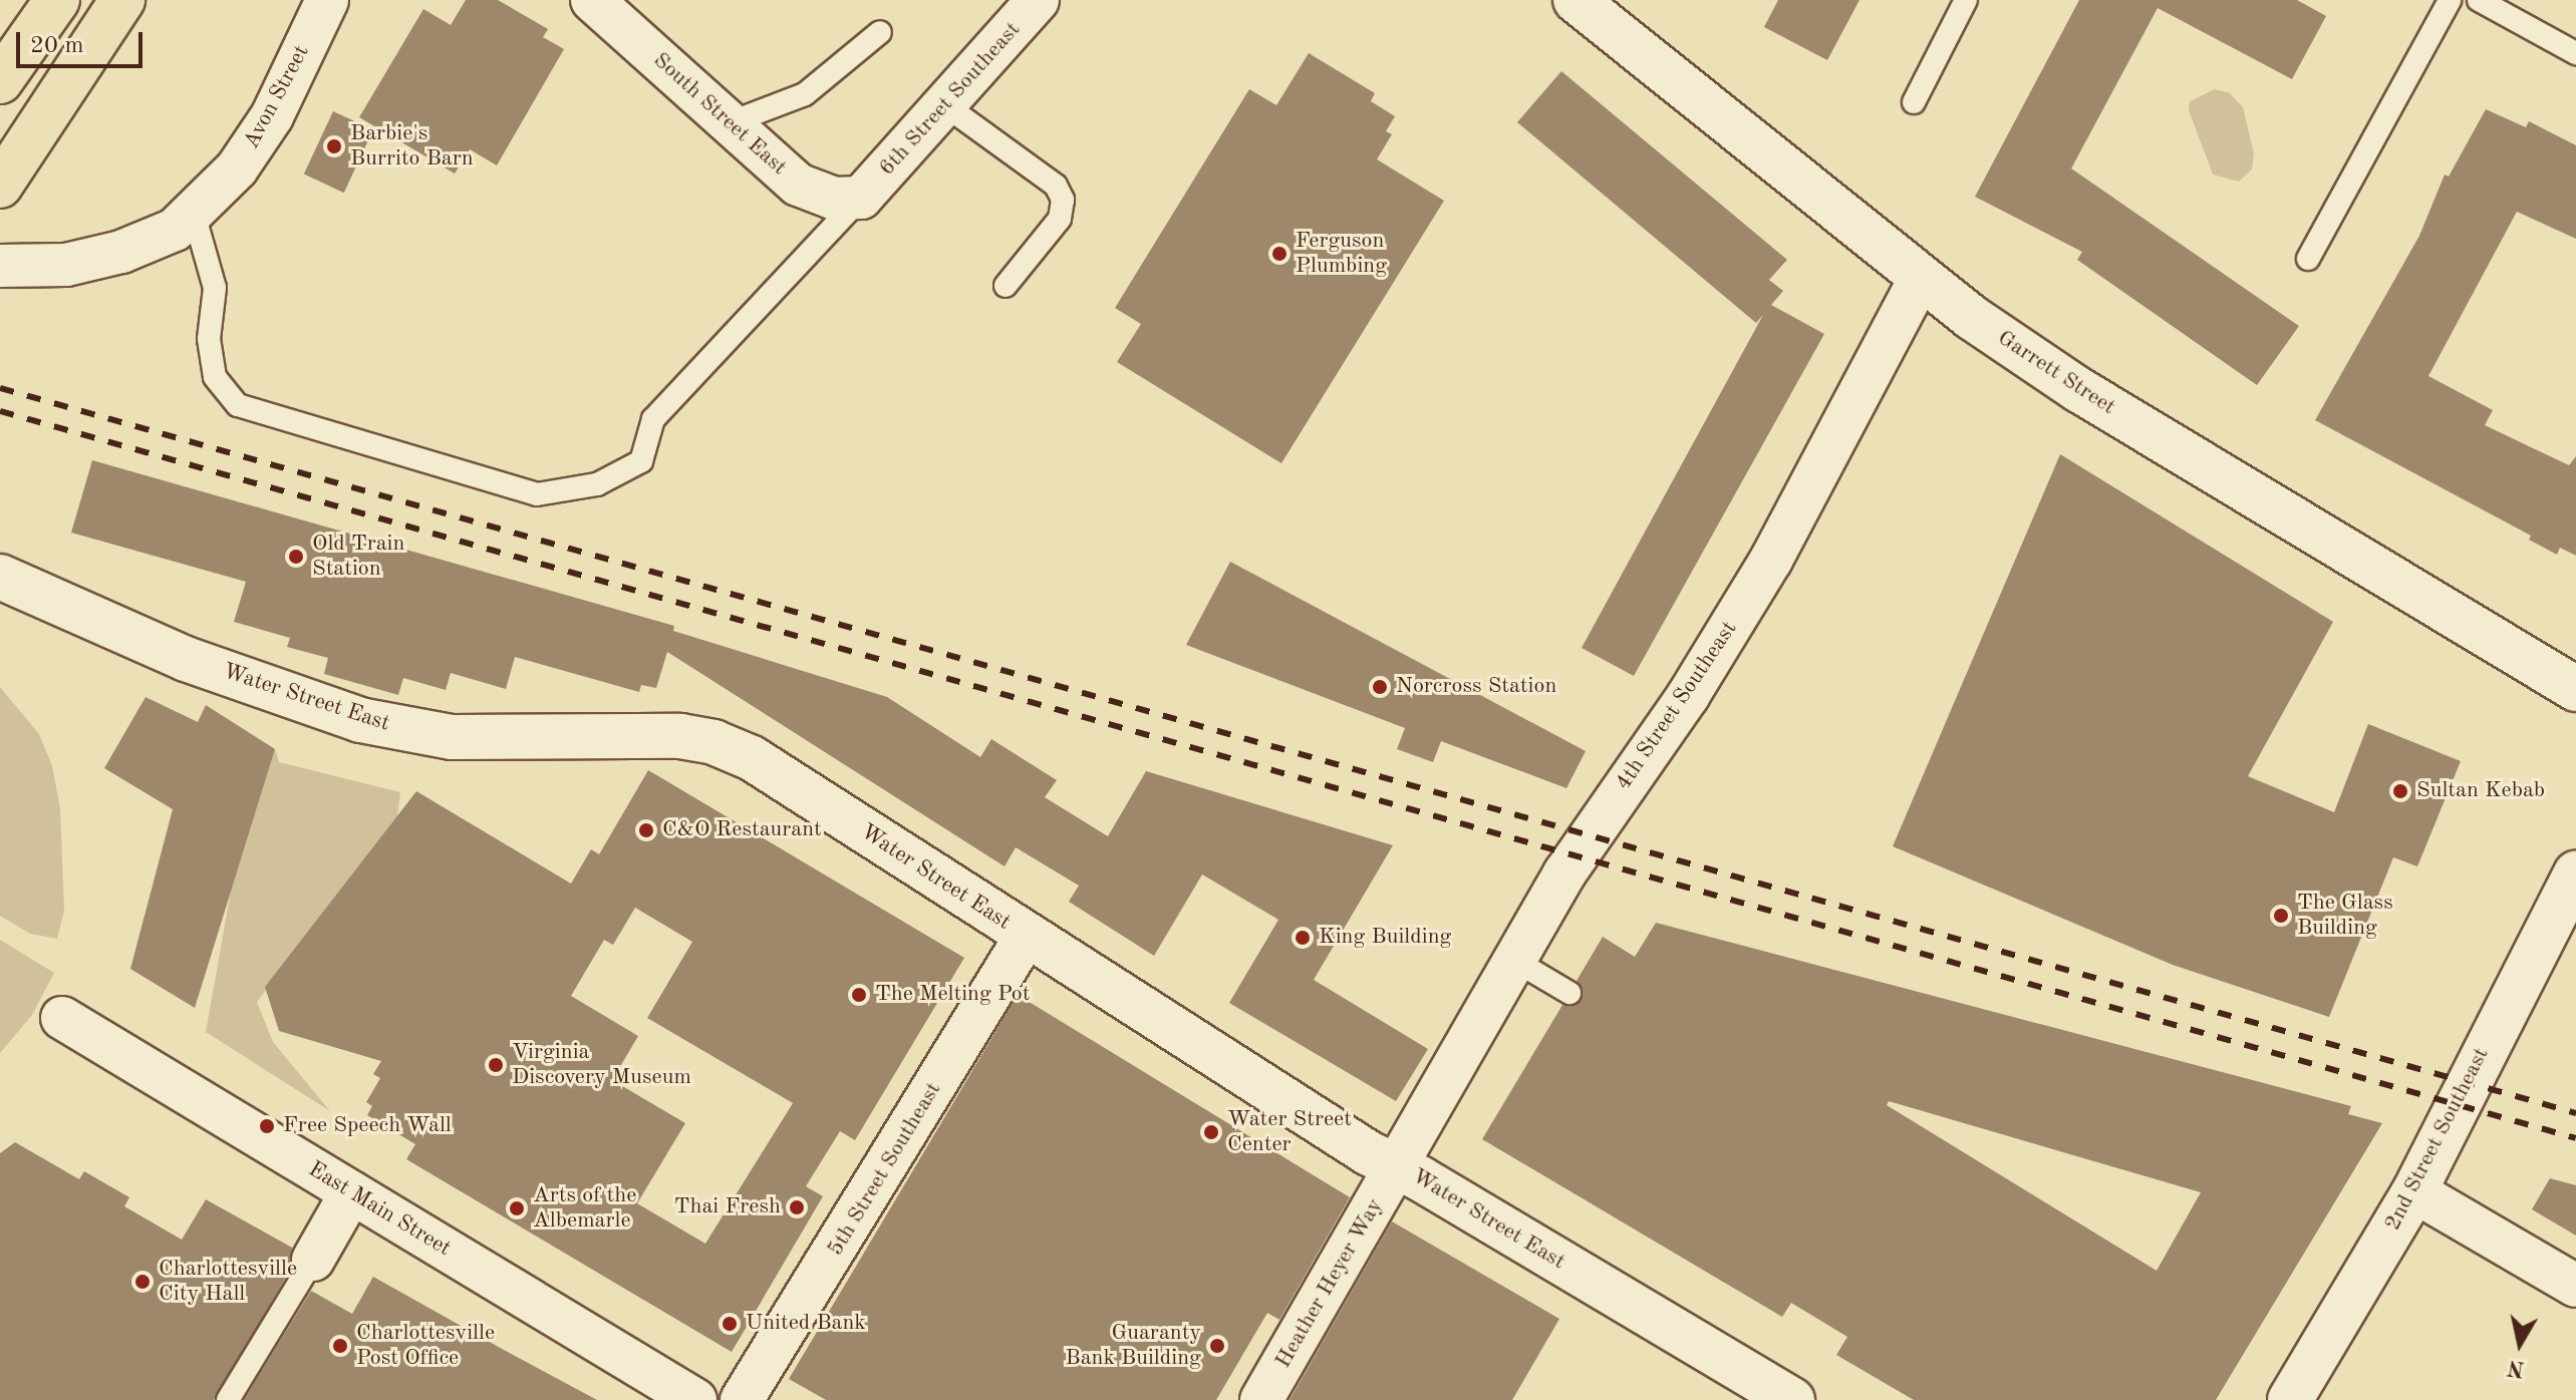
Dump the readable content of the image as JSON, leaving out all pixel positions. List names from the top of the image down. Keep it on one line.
{"streets":{"street":["Avon Street","6th Street Southeast","South Street East","Garrett Street","Water Street East","4th Street Southeast","2nd Street Southeast","5th Street Southeast","East Main Street","Heather Heyer Way"]},"crossings":[["6th Street Southeast","South Street East"],["Garrett Street","4th Street Southeast"],["Water Street East","4th Street Southeast"],["Water Street East","5th Street Southeast"],["Water Street East","Heather Heyer Way"],["4th Street Southeast","Heather Heyer Way"]],"places":["Barbie's Burrito Barn","Ferguson Plumbing","Old Train Station","Norcross Station","Sultan Kebab","C&O Restaurant","The Glass Building","King Building","The Melting Pot","Virginia Discovery Museum","Free Speech Wall","Water Street Center","Thai Fresh","Arts of the Albemarle","Charlottesville City Hall","United Bank","Charlottesville Post Office","Guaranty Bank Building"],"scale_bar":"20 m","north":"bottom"}
